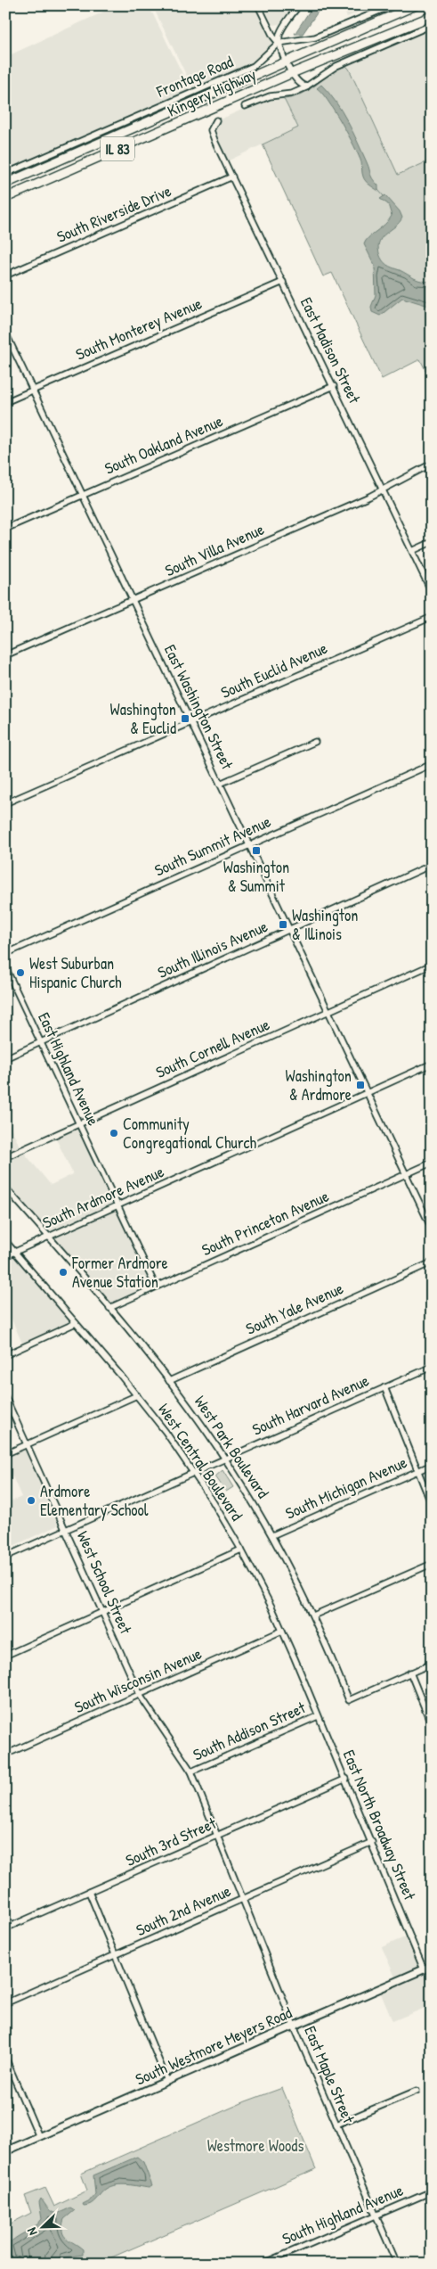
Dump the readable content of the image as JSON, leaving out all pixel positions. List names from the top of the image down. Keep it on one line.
{"streets":{"highway":["Kingery Highway","IL 83"],"street":["Frontage Road","South Riverside Drive","South Monterey Avenue","East Madison Street","South Oakland Avenue","South Villa Avenue","South Euclid Avenue","East Washington Street","South Summit Avenue","South Illinois Avenue","South Cornell Avenue","East Highland Avenue","South Ardmore Avenue","South Princeton Avenue","South Yale Avenue","South Harvard Avenue","West Park Boulevard","West Central Boulevard","South Michigan Avenue","West School Street","South Wisconsin Avenue","South Addison Street","East North Broadway Street","South 3rd Street","South 2nd Avenue","South Westmore Meyers Road","East Maple Street","South Highland Avenue"]},"crossings":[["South Riverside Drive","East Madison Street"],["South Monterey Avenue","East Madison Street"],["South Monterey Avenue","East Washington Street"],["East Madison Street","South Oakland Avenue"],["East Madison Street","South Villa Avenue"],["South Oakland Avenue","East Washington Street"],["South Villa Avenue","East Washington Street"],["South Euclid Avenue","East Washington Street"],["East Washington Street","South Summit Avenue"],["East Washington Street","South Illinois Avenue"],["East Washington Street","South Cornell Avenue"],["East Washington Street","South Ardmore Avenue"],["East Washington Street","South Princeton Avenue"],["South Illinois Avenue","East Highland Avenue"],["South Cornell Avenue","East Highland Avenue"],["East Highland Avenue","South Ardmore Avenue"],["East Highland Avenue","South Princeton Avenue"],["South Ardmore Avenue","West Park Boulevard"],["South Ardmore Avenue","West Central Boulevard"],["South Princeton Avenue","West Park Boulevard"],["South Yale Avenue","West Park Boulevard"],["South Harvard Avenue","West Park Boulevard"],["South Harvard Avenue","West Central Boulevard"],["South Harvard Avenue","West School Street"],["West Park Boulevard","South Michigan Avenue"],["West Central Boulevard","South Wisconsin Avenue"],["West Central Boulevard","South Addison Street"],["West Central Boulevard","East North Broadway Street"],["West School Street","South Wisconsin Avenue"],["West School Street","South Addison Street"],["West School Street","East Maple Street"],["South Addison Street","East North Broadway Street"],["South Addison Street","East Maple Street"],["East North Broadway Street","South 3rd Street"],["East North Broadway Street","South 2nd Avenue"],["East North Broadway Street","South Westmore Meyers Road"],["South 3rd Street","East Maple Street"],["South 2nd Avenue","East Maple Street"],["South Westmore Meyers Road","East Maple Street"],["East Maple Street","South Highland Avenue"]],"parks":["Westmore Woods"],"places":{"transit":["Washington & Euclid","Washington & Summit","Washington & Illinois","Washington & Ardmore"],"other":["West Suburban Hispanic Church","Community Congregational Church","Former Ardmore Avenue Station","Ardmore Elementary School"]},"north":"bottom left"}
